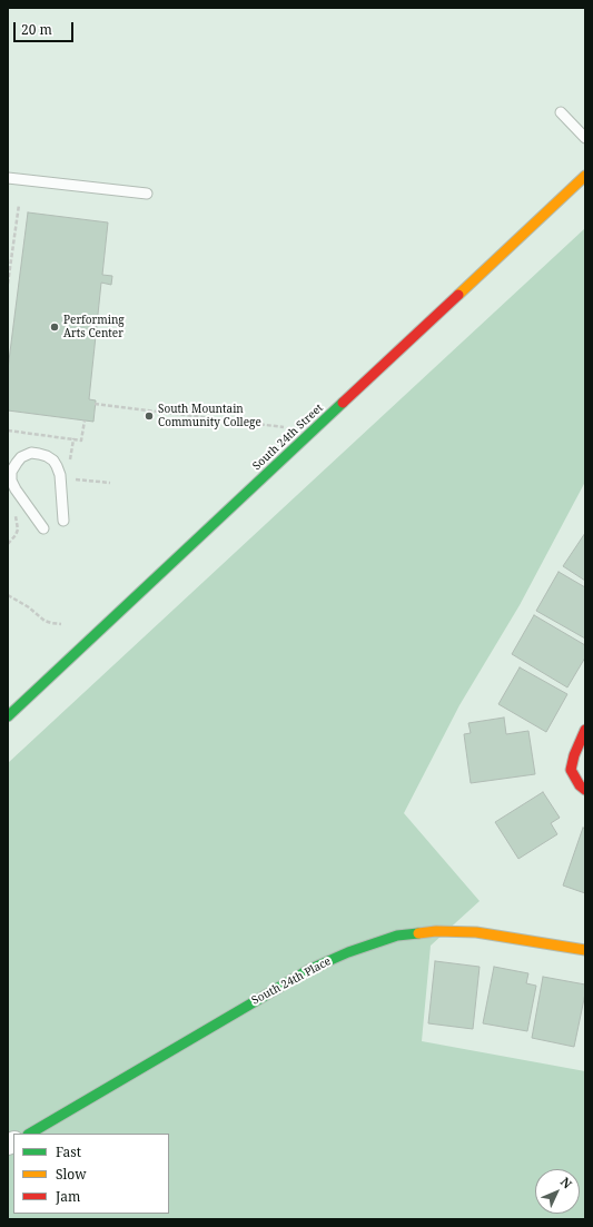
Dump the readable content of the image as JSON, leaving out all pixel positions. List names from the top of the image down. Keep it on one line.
{"streets":{"main road":["South 24th Street","South 24th Place"]},"places":["Performing Arts Center","South Mountain Community College"],"legend":["Fast","Slow","Jam"],"scale_bar":"20 m","north":"top right"}
